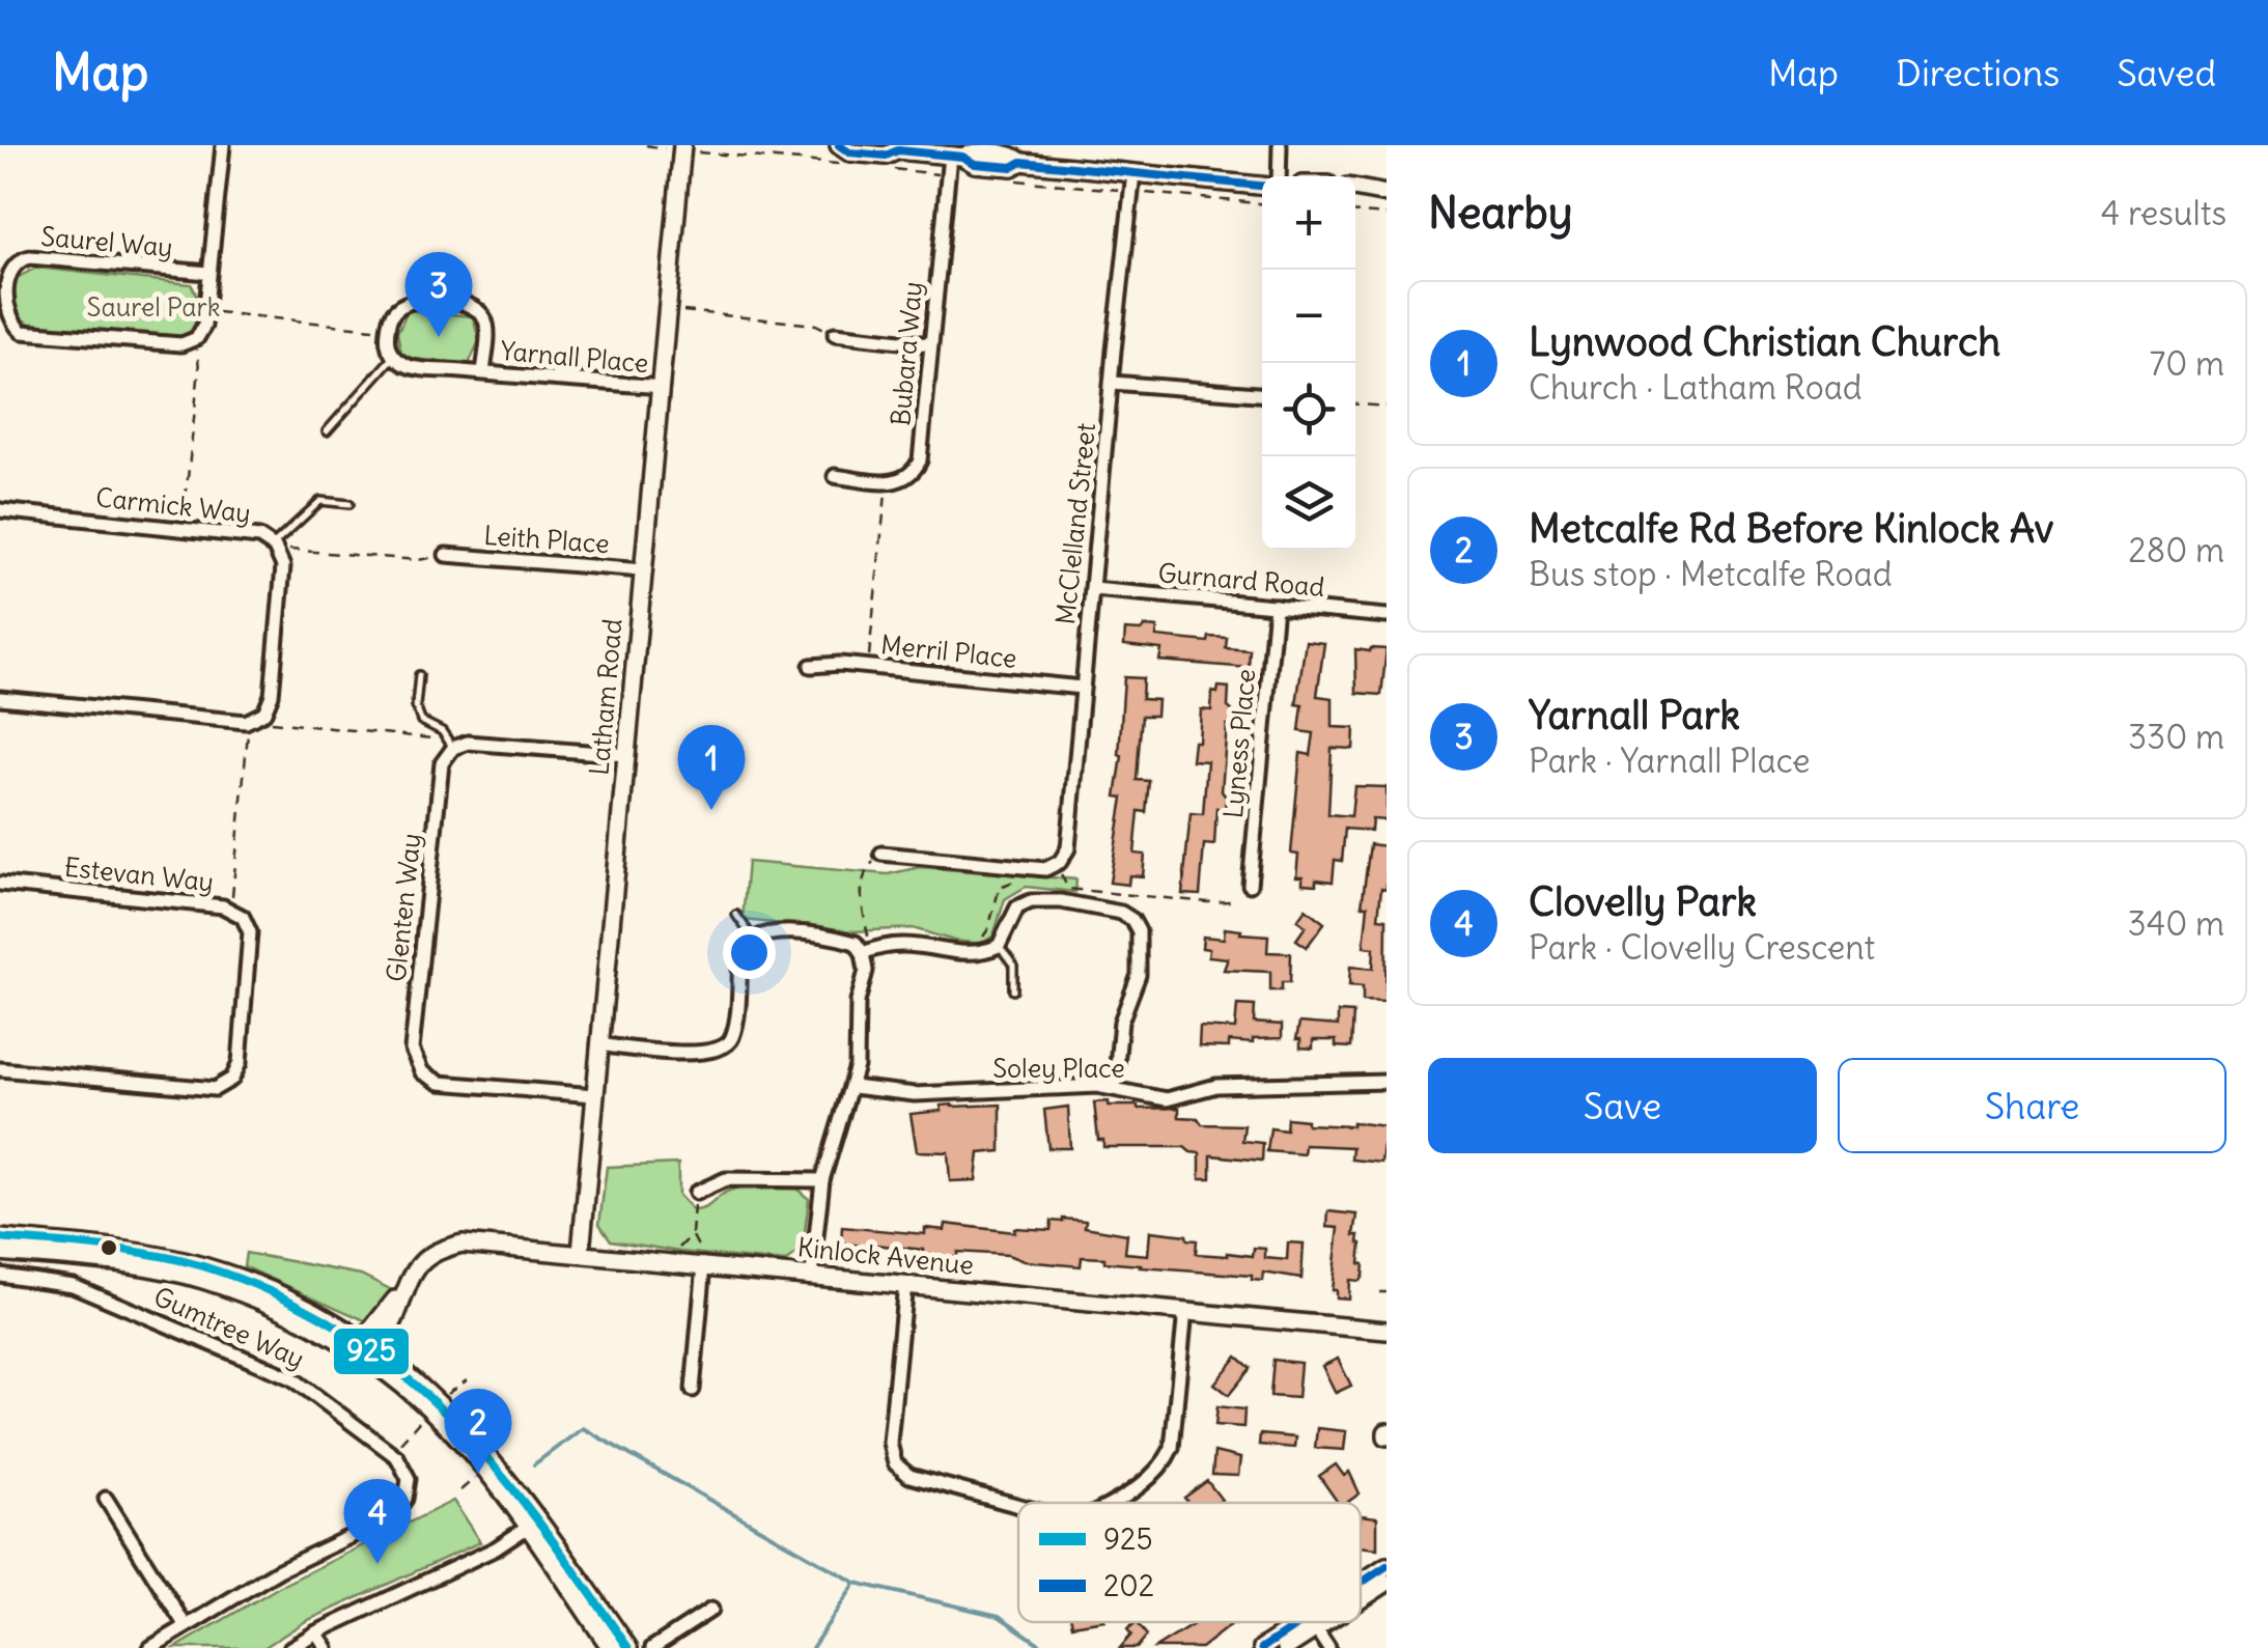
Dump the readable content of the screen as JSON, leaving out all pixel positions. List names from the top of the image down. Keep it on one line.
{"streets":{"street":["Saurel Way","Bubara Way","Yarnall Place","Carmick Way","McClelland Street","Leith Place","Gurnard Road","Merril Place","Latham Road","Lyness Place","Estevan Way","Glenten Way","Soley Place","Kinlock Avenue","Gumtree Way"]},"crossings":[["Yarnall Place","Latham Road"],["McClelland Street","Gurnard Road"],["McClelland Street","Merril Place"],["Leith Place","Latham Road"],["Gurnard Road","Lyness Place"],["Latham Road","Glenten Way"],["Latham Road","Kinlock Avenue"]],"parks":["Saurel Park"],"lines":["transit line 202","transit line 925"],"legend":["925","202"],"page":{"header":"Map","nav":["Map","Directions","Saved"],"heading":["Nearby","4 results"],"map_buttons":["+","−"],"pins":["3","1","2","4"],"list":[{"mark":"1","name":"Lynwood Christian Church","note":"Church · Latham Road","value":"70 m"},{"mark":"2","name":"Metcalfe Rd Before Kinlock Av","note":"Bus stop · Metcalfe Road","value":"280 m"},{"mark":"3","name":"Yarnall Park","note":"Park · Yarnall Place","value":"330 m"},{"mark":"4","name":"Clovelly Park","note":"Park · Clovelly Crescent","value":"340 m"}],"buttons":["Save","Share"]}}
